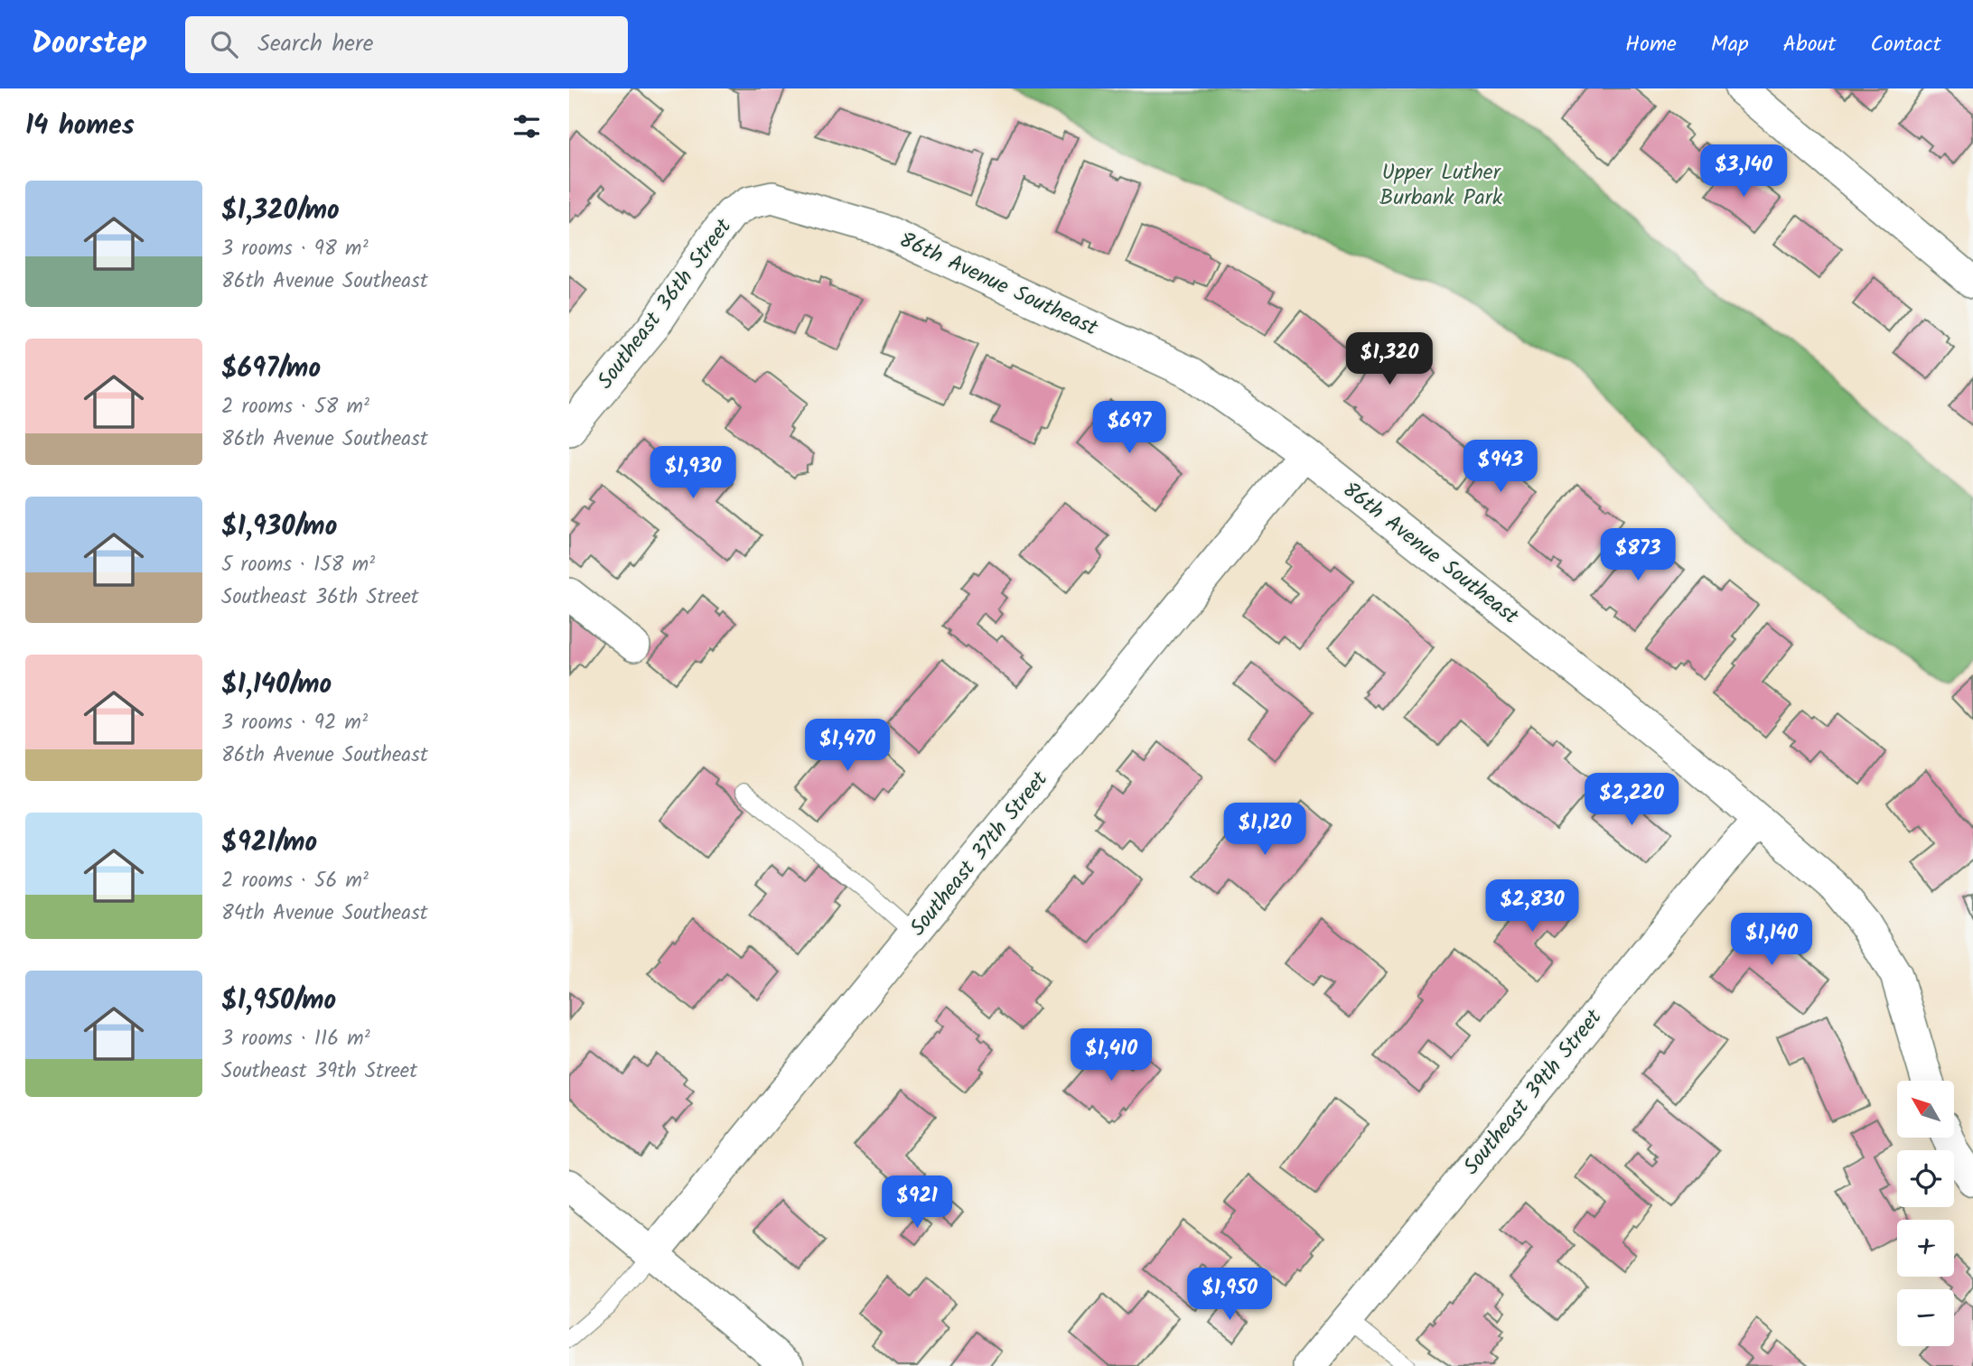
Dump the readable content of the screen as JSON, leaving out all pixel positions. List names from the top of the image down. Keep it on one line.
{"streets":{"street":["86th Avenue Southeast","Southeast 36th Street","Southeast 37th Street","Southeast 39th Street"]},"crossings":[["86th Avenue Southeast","Southeast 36th Street"],["86th Avenue Southeast","Southeast 37th Street"],["86th Avenue Southeast","Southeast 39th Street"]],"parks":["Upper Luther Burbank Park"],"north":"top left","page":{"header":"Doorstep","search":"Search here","nav":["Home","Map","About","Contact"],"heading":"14 homes","price":["$3,140","$1,320","$697","$943","$1,930","$873","$1,470","$2,220","$1,120","$2,830","$1,140","$1,410","$921","$1,950"],"list":[{"name":"$1,320/mo","note":"3 rooms · 98 m² · 86th Avenue Southeast"},{"name":"$697/mo","note":"2 rooms · 58 m² · 86th Avenue Southeast"},{"name":"$1,930/mo","note":"5 rooms · 158 m² · Southeast 36th Street"},{"name":"$1,140/mo","note":"3 rooms · 92 m² · 86th Avenue Southeast"},{"name":"$921/mo","note":"2 rooms · 56 m² · 84th Avenue Southeast"},{"name":"$1,950/mo","note":"3 rooms · 116 m² · Southeast 39th Street"}],"map_buttons":["+","−"]}}
